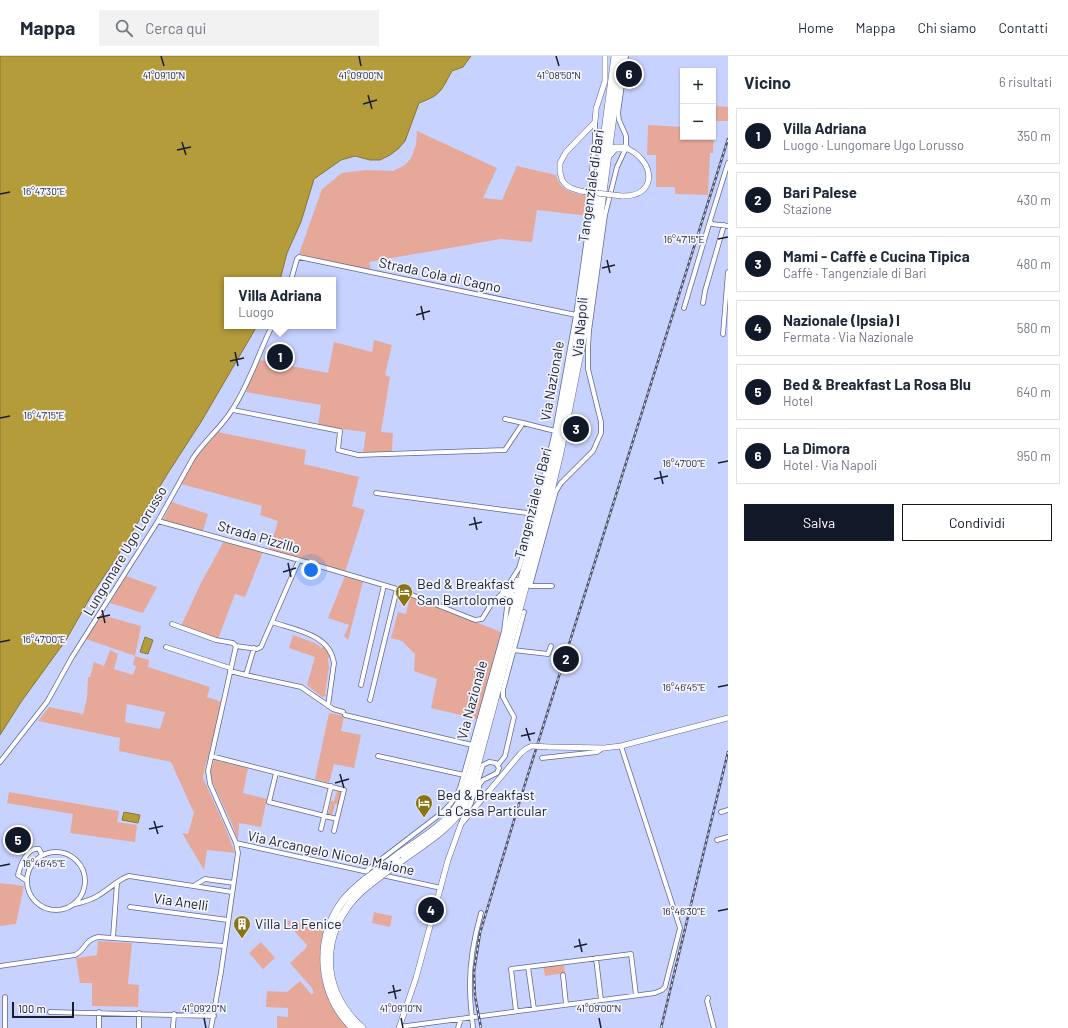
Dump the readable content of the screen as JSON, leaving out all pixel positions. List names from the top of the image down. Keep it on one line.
{"streets":{"highway":["Tangenziale di Bari"],"street":["Strada Cola di Cagno","Via Napoli","Via Nazionale","Strada Pizzillo","Lungomare Ugo Lorusso","Via Arcangelo Nicola Maione","Via Anelli"]},"crossings":[["Tangenziale di Bari","Via Nazionale"],["Tangenziale di Bari","Via Arcangelo Nicola Maione"],["Strada Cola di Cagno","Via Nazionale"],["Via Nazionale","Strada Pizzillo"],["Via Nazionale","Via Arcangelo Nicola Maione"],["Strada Pizzillo","Lungomare Ugo Lorusso"],["Via Arcangelo Nicola Maione","Via Anelli"]],"places":{"hotel":["Bed & Breakfast San Bartolomeo","Bed & Breakfast La Casa Particular"],"building":["Villa La Fenice"]},"scale_bar":"100 m","page":{"header":"Mappa","search":"Cerca qui","nav":["Home","Mappa","Chi siamo","Contatti"],"heading":["Vicino","6 risultati"],"pins":["6","1","3","2","5","4"],"map_buttons":["+","−"],"list":[{"mark":"1","name":"Villa Adriana","note":"Luogo · Lungomare Ugo Lorusso","value":"350 m"},{"mark":"2","name":"Bari Palese","note":"Stazione","value":"430 m"},{"mark":"3","name":"Mami - Caffè e Cucina Tipica","note":"Caffè · Tangenziale di Bari","value":"480 m"},{"mark":"4","name":"Nazionale (Ipsia) I","note":"Fermata · Via Nazionale","value":"580 m"},{"mark":"5","name":"Bed & Breakfast La Rosa Blu","note":"Hotel","value":"640 m"},{"mark":"6","name":"La Dimora","note":"Hotel · Via Napoli","value":"950 m"}],"popup":["Villa Adriana","Luogo"],"buttons":["Salva","Condividi"],"scale":"100 m"},"coordinates":["41°09'10\"N","41°09'00\"N","41°08'50\"N","16°47'30\"E","16°47'15\"E","16°47'00\"E","16°46'45\"E","16°46'30\"E","41°09'20\"N"]}
